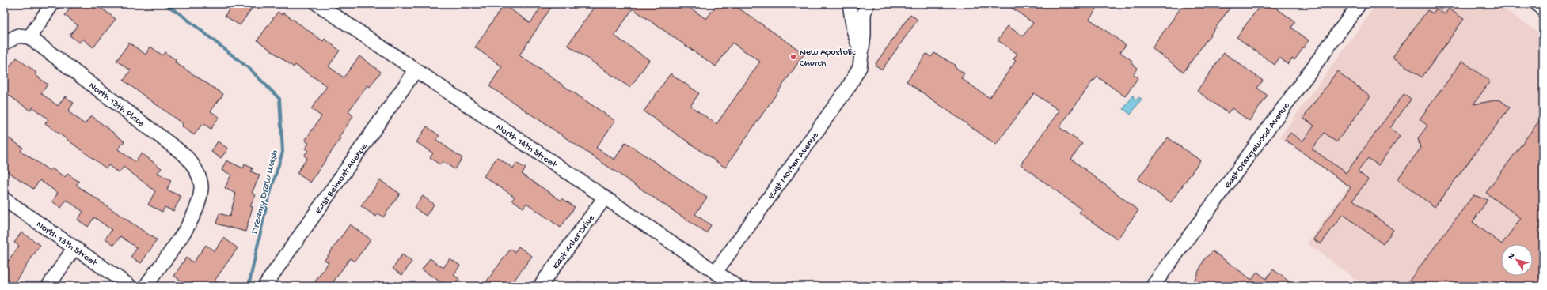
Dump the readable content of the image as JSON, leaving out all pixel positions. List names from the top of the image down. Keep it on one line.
{"streets":{"street":["North 13th Place","North 14th Street","East Orangewood Avenue","East Morten Avenue","East Belmont Avenue","East Kaler Drive","North 13th Street"]},"crossings":[["North 14th Street","East Morten Avenue"],["North 14th Street","East Belmont Avenue"],["North 14th Street","East Kaler Drive"]],"water":["Dreamy Draw Wash"],"places":["New Apostolic Church"],"north":"top left"}
